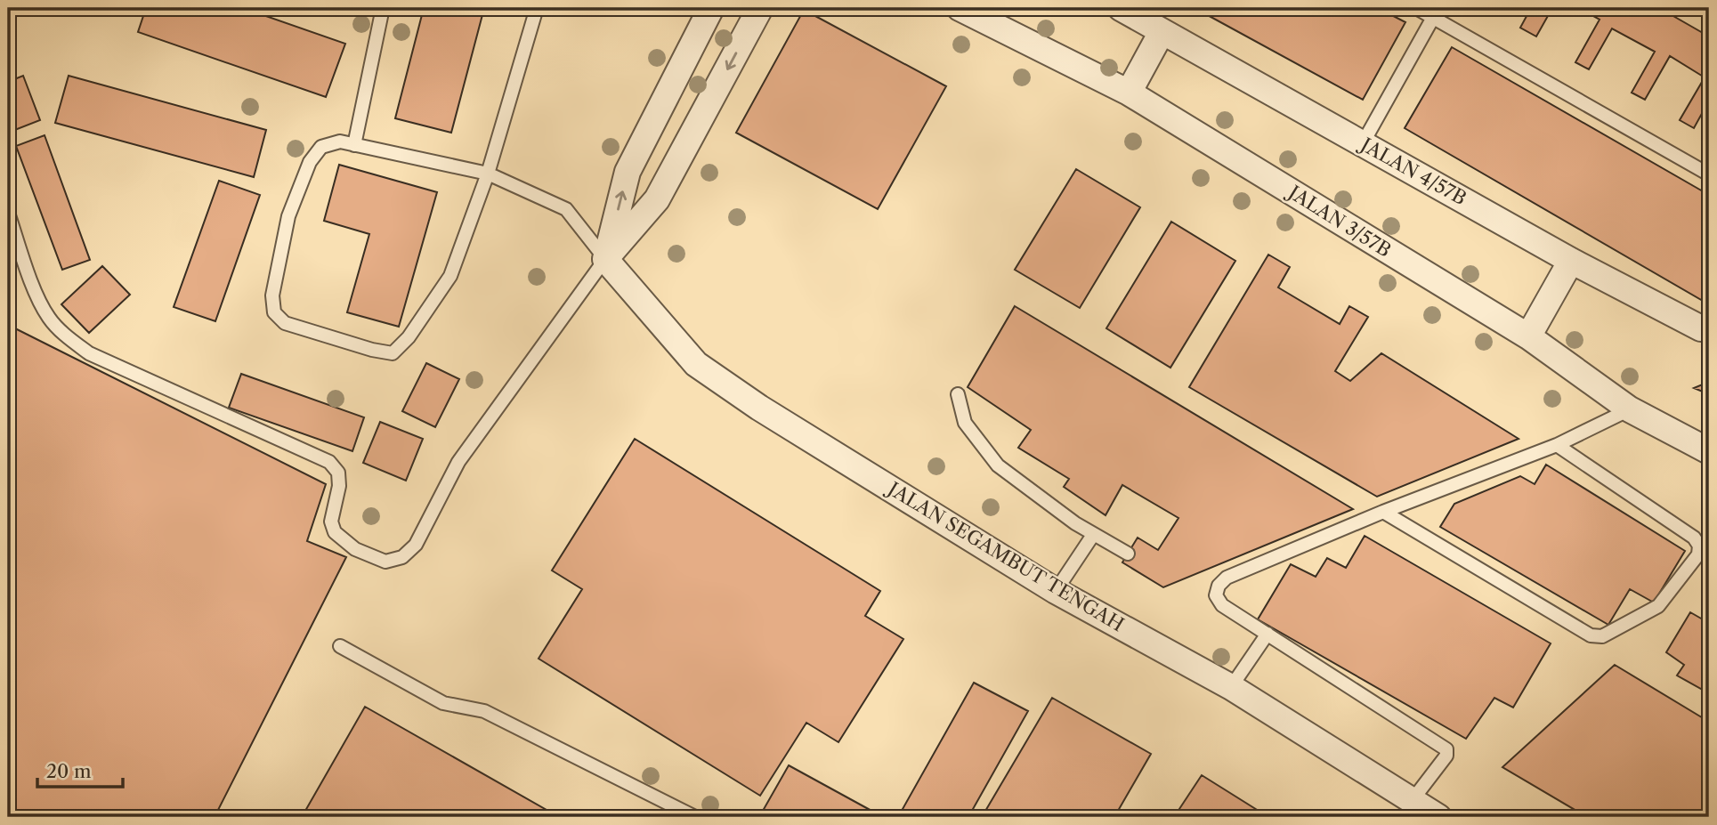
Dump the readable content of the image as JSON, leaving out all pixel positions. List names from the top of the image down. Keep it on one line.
{"streets":{"street":["JALAN 4/57B","JALAN 3/57B","JALAN SEGAMBUT TENGAH"]},"scale_bar":"20 m"}
